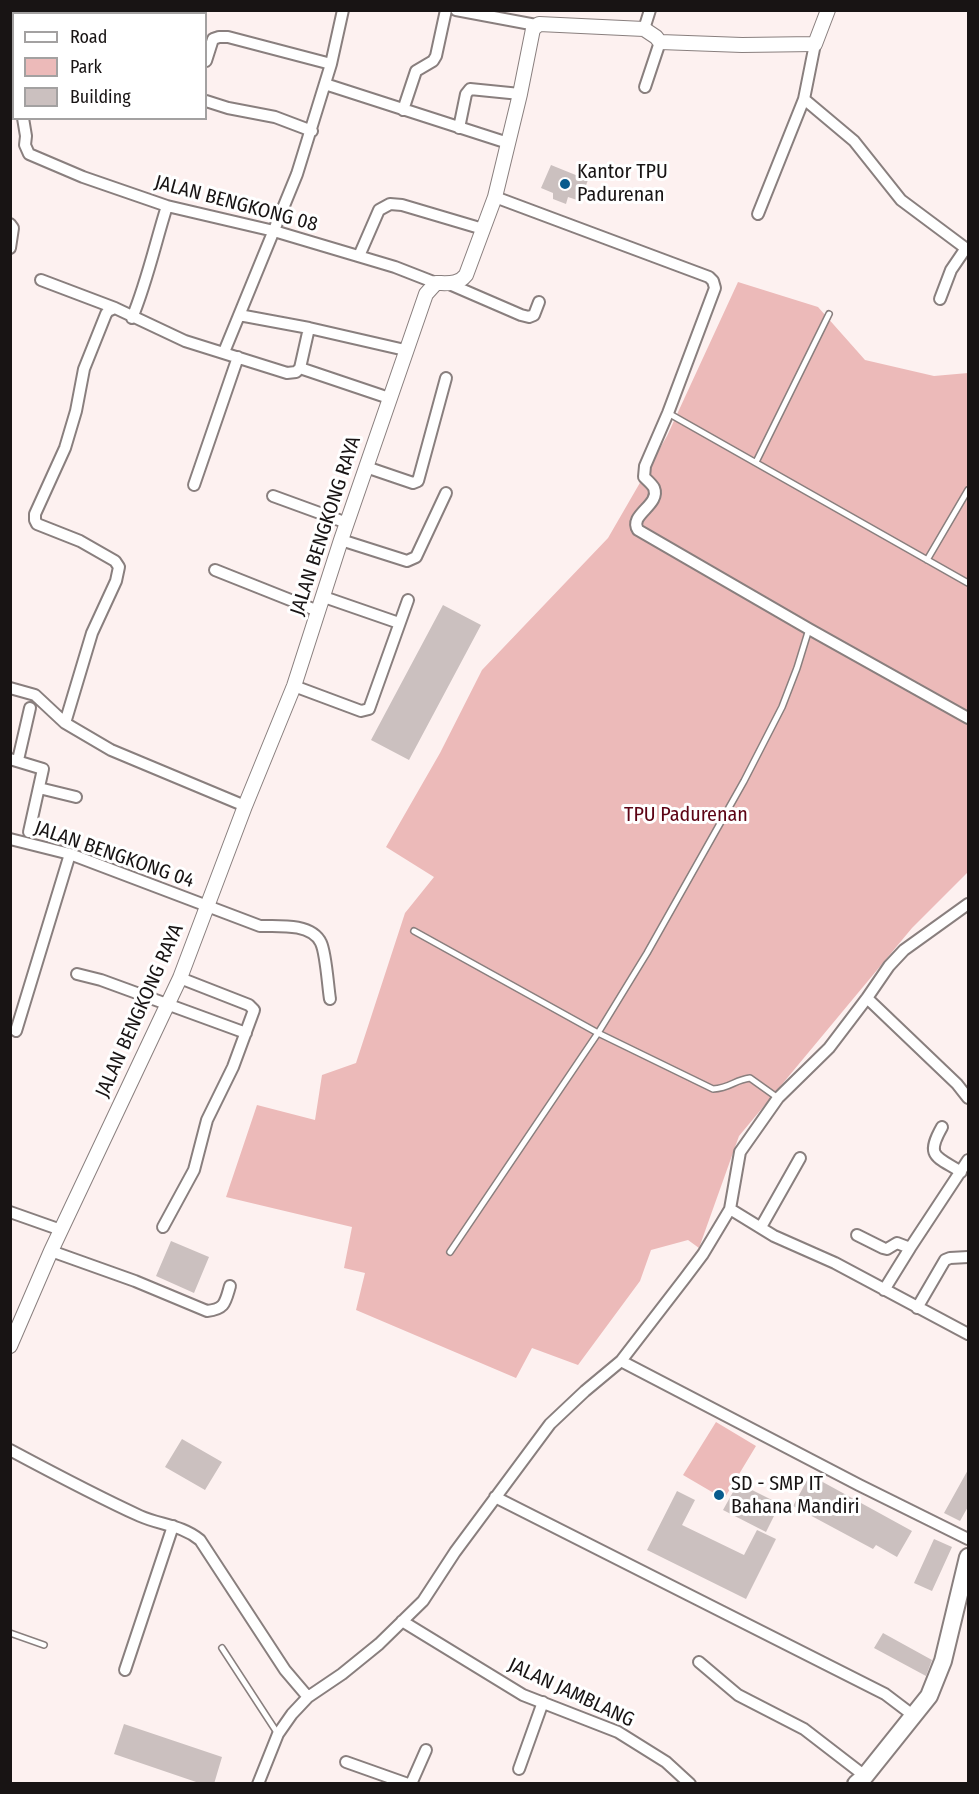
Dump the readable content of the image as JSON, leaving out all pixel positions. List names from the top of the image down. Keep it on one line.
{"streets":{"street":["JALAN BENGKONG 08","JALAN BENGKONG RAYA","JALAN BENGKONG 04","JALAN JAMBLANG"]},"crossings":[["JALAN BENGKONG 08","JALAN BENGKONG RAYA"],["JALAN BENGKONG RAYA","JALAN BENGKONG 04"]],"parks":["TPU Padurenan"],"places":["Kantor TPU Padurenan","SD - SMP IT Bahana Mandiri"],"legend":["Road","Park","Building"]}
